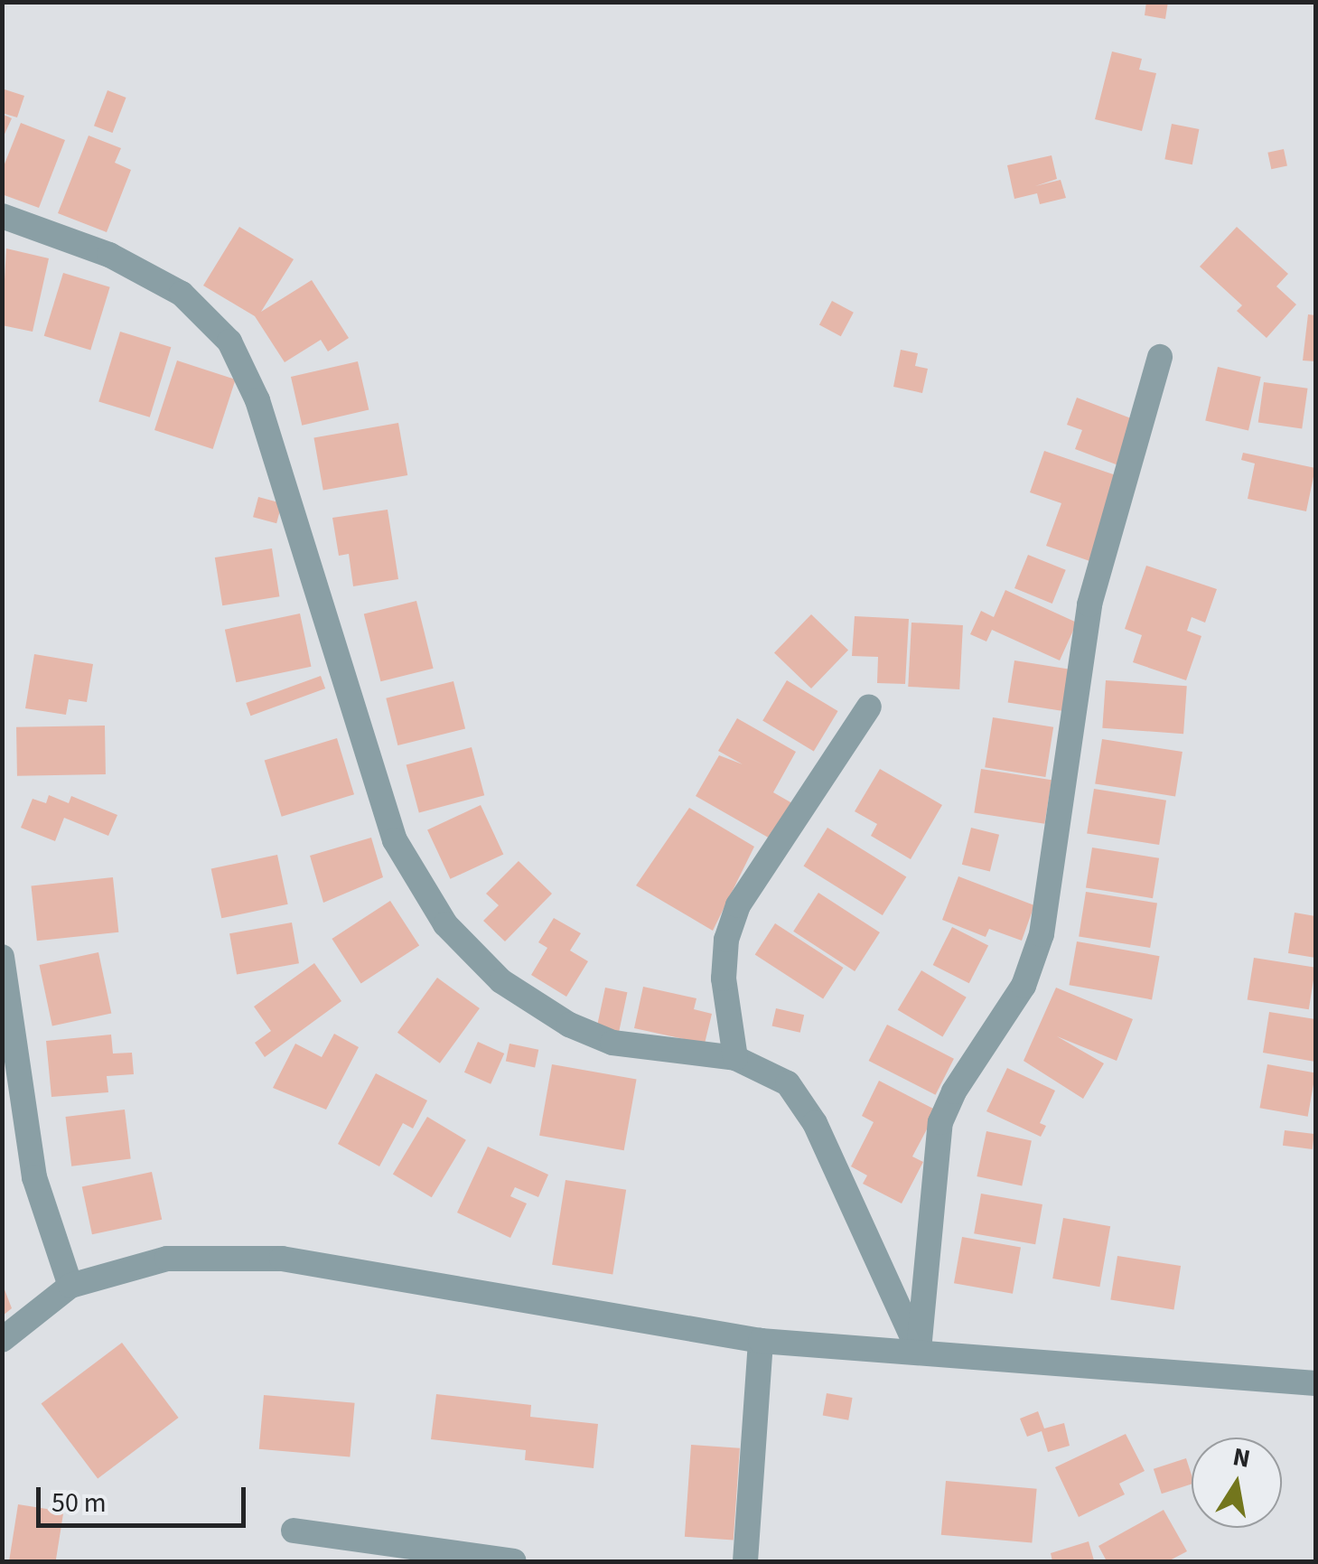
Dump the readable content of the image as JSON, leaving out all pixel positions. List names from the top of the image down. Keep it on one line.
{"scale_bar":"50 m","north":"top"}
